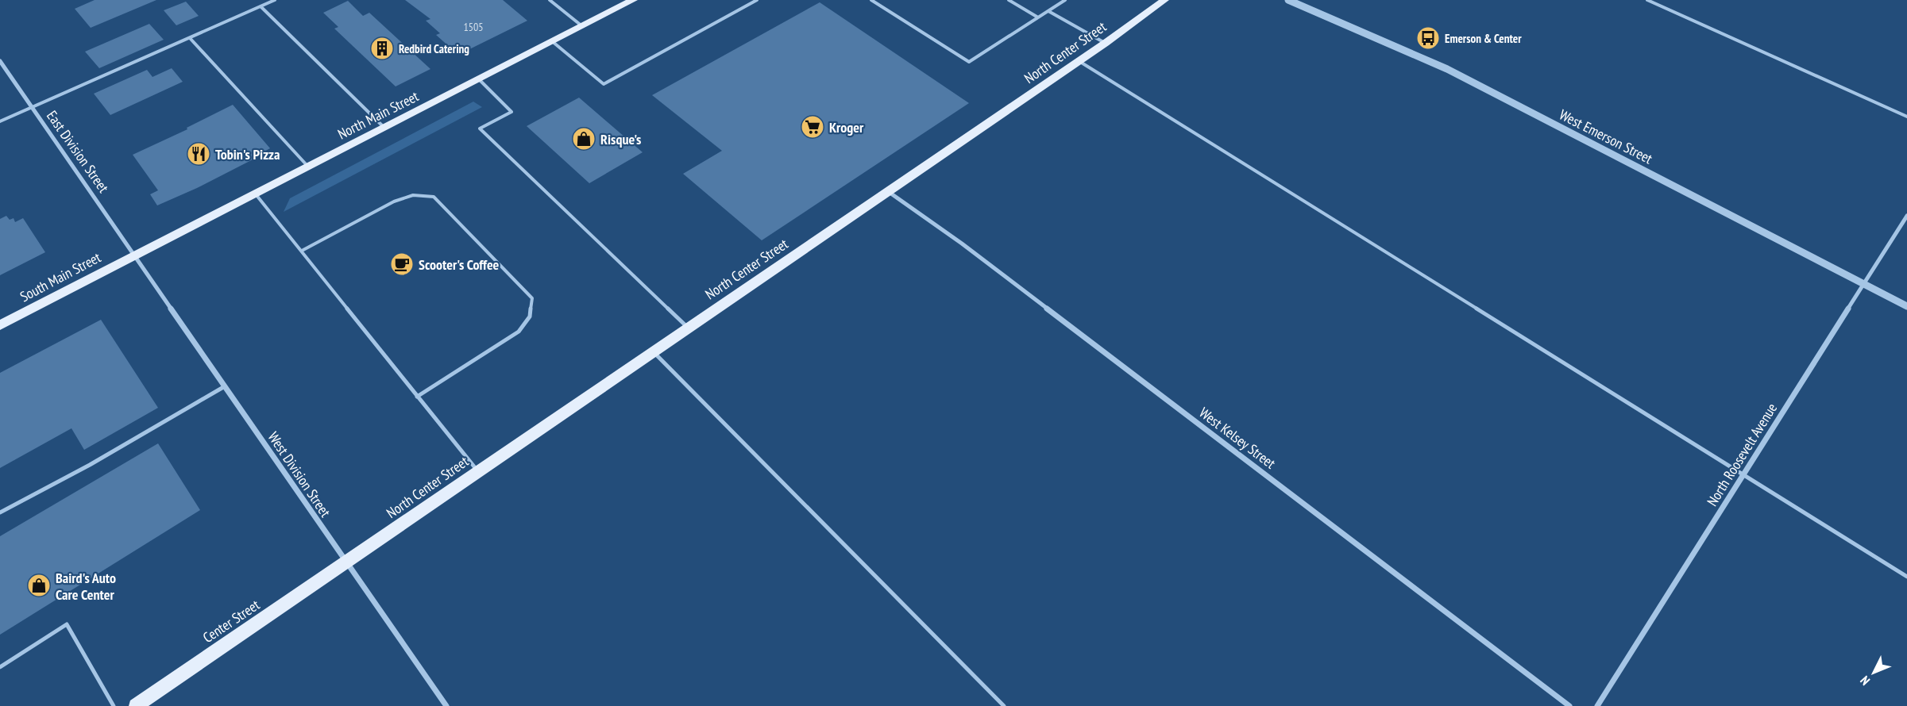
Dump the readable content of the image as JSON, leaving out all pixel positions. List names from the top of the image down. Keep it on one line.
{"streets":{"main road":["North Center Street","North Main Street","South Main Street","Center Street"],"street":["West Emerson Street","East Division Street","West Kelsey Street","North Roosevelt Avenue","West Division Street"]},"crossings":[["North Center Street","West Kelsey Street"],["North Center Street","West Division Street"],["North Center Street","Center Street"],["North Main Street","East Division Street"],["North Main Street","South Main Street"],["North Main Street","West Division Street"],["West Emerson Street","North Roosevelt Avenue"],["East Division Street","South Main Street"],["East Division Street","West Division Street"],["South Main Street","West Division Street"],["West Division Street","Center Street"]],"places":{"bus stop":["Emerson & Center"],"building":["Redbird Catering"],"supermarket":["Kroger"],"shop":["Risque's","Baird's Auto Care Center"],"restaurant":["Tobin's Pizza"],"cafe":["Scooter's Coffee"]},"house_numbers":["1505"],"north":"bottom left"}
